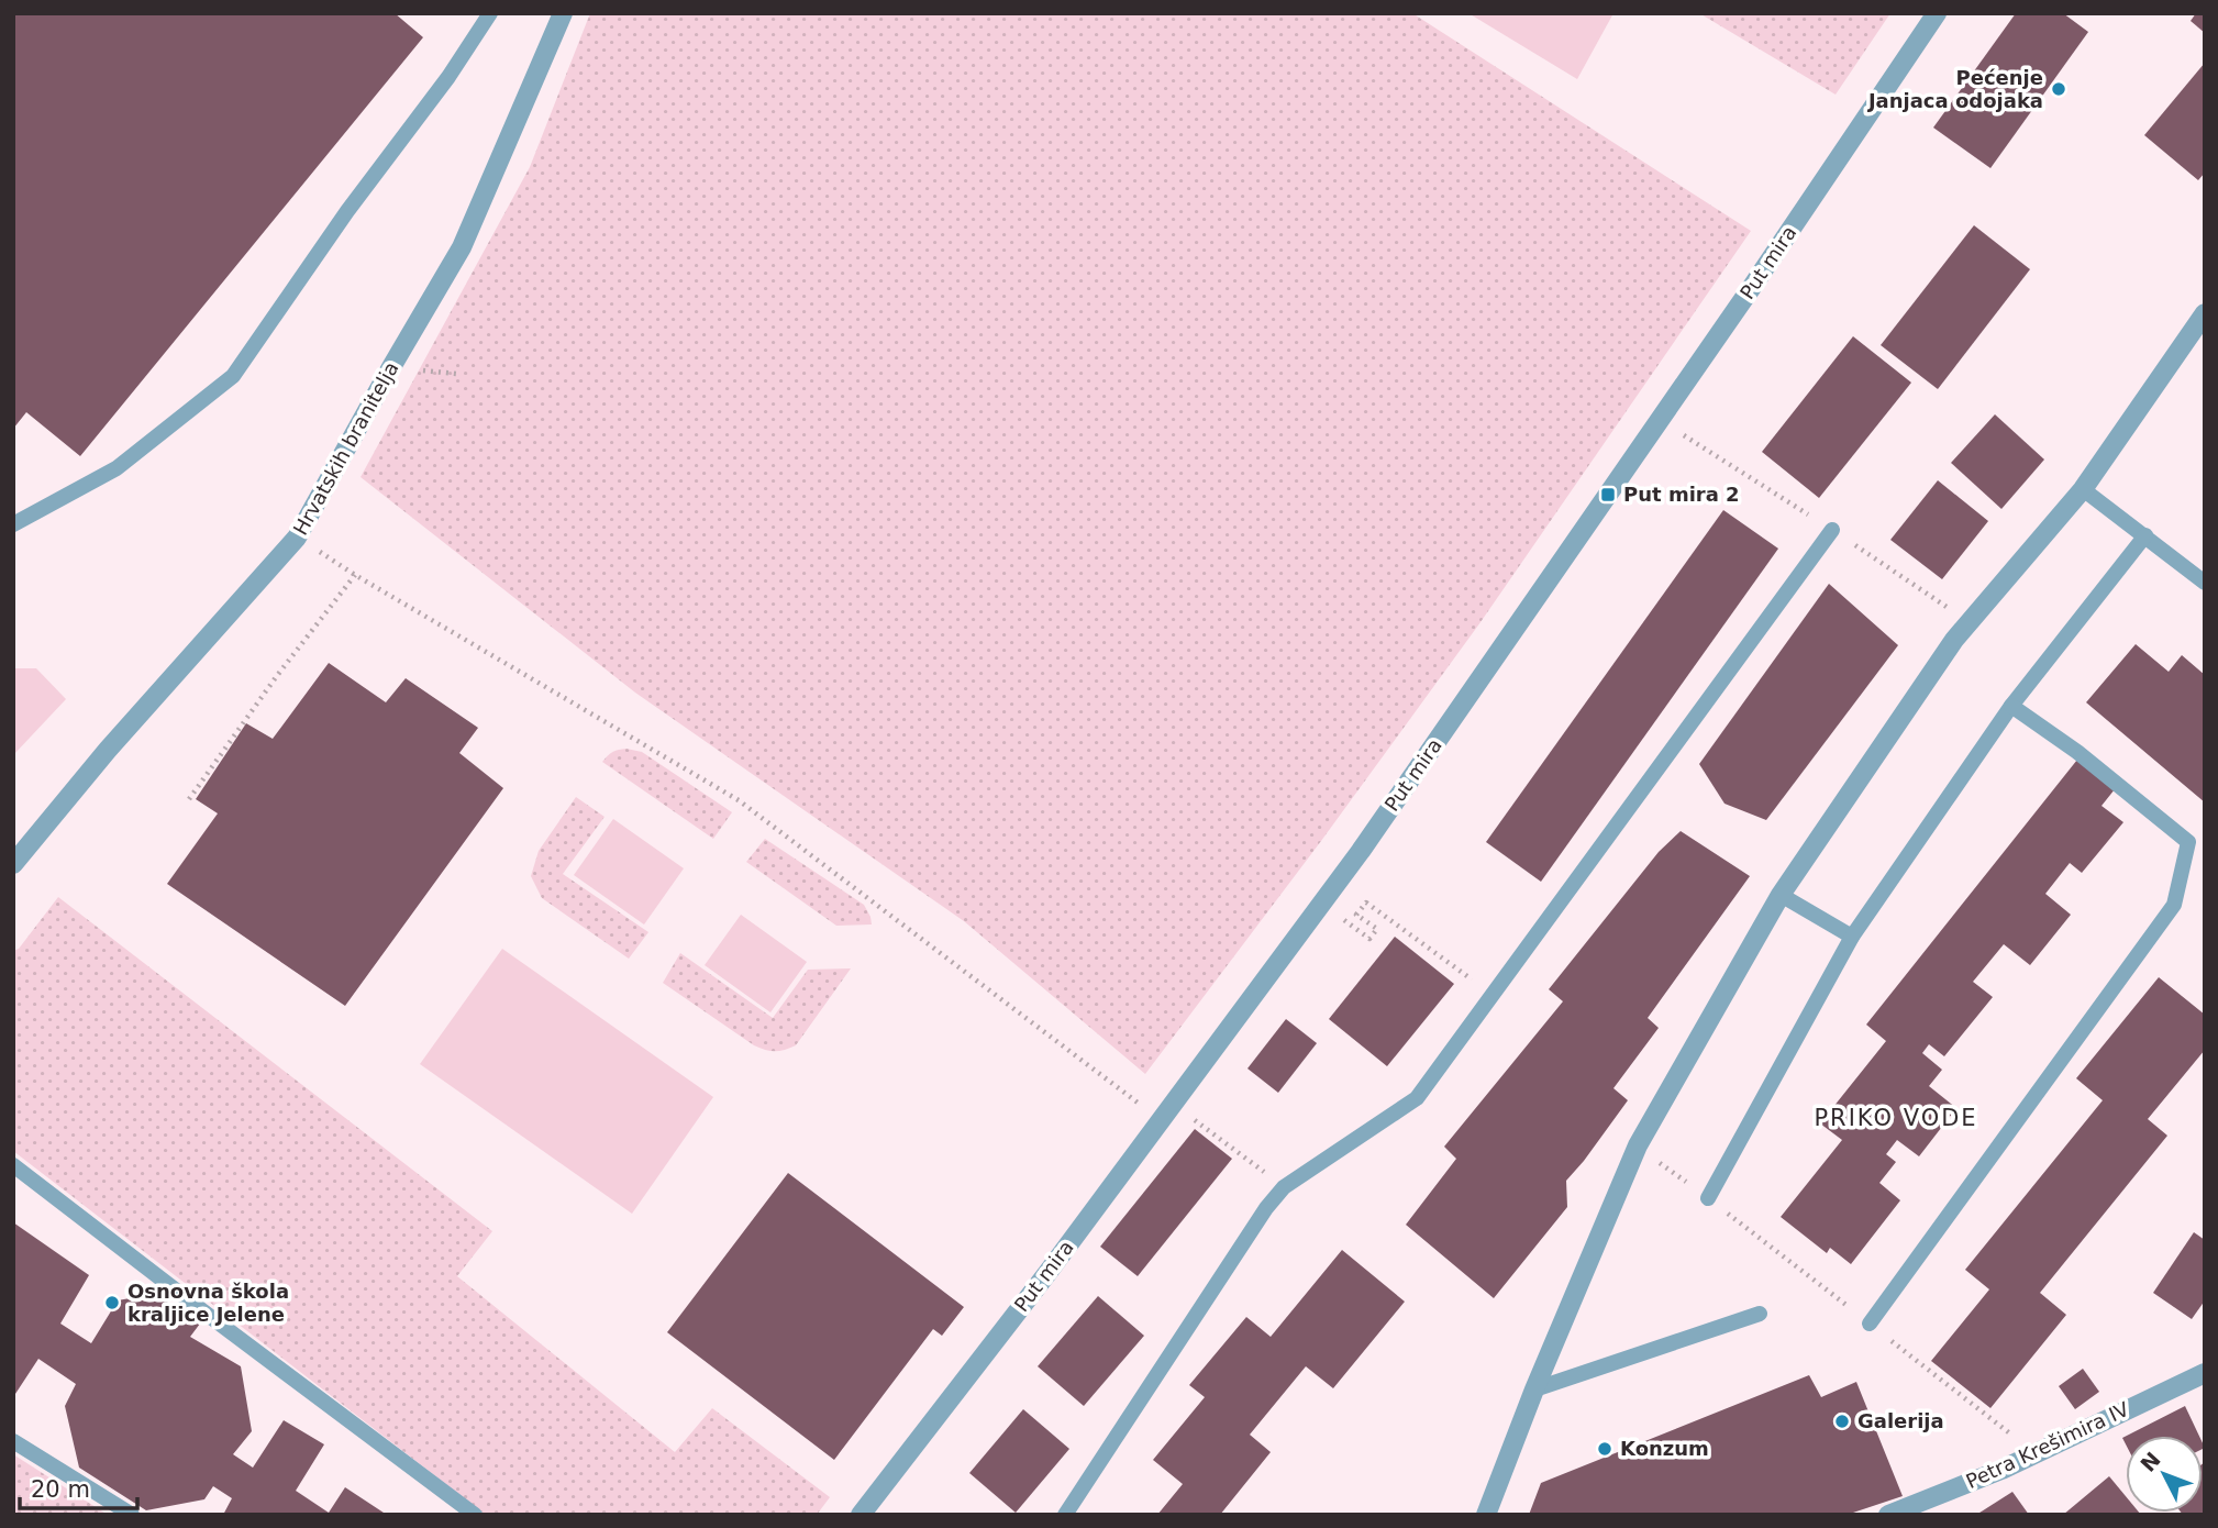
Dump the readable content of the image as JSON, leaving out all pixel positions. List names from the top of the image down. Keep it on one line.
{"streets":{"street":["Put mira","Hrvatskih branitelja","Petra Krešimira IV"]},"districts":["PRIKO VODE"],"places":{"other":["Pećenje Janjaca odojaka","Osnovna škola kraljice Jelene","Galerija","Konzum"],"transit":["Put mira 2"]},"scale_bar":"20 m","north":"top left"}
